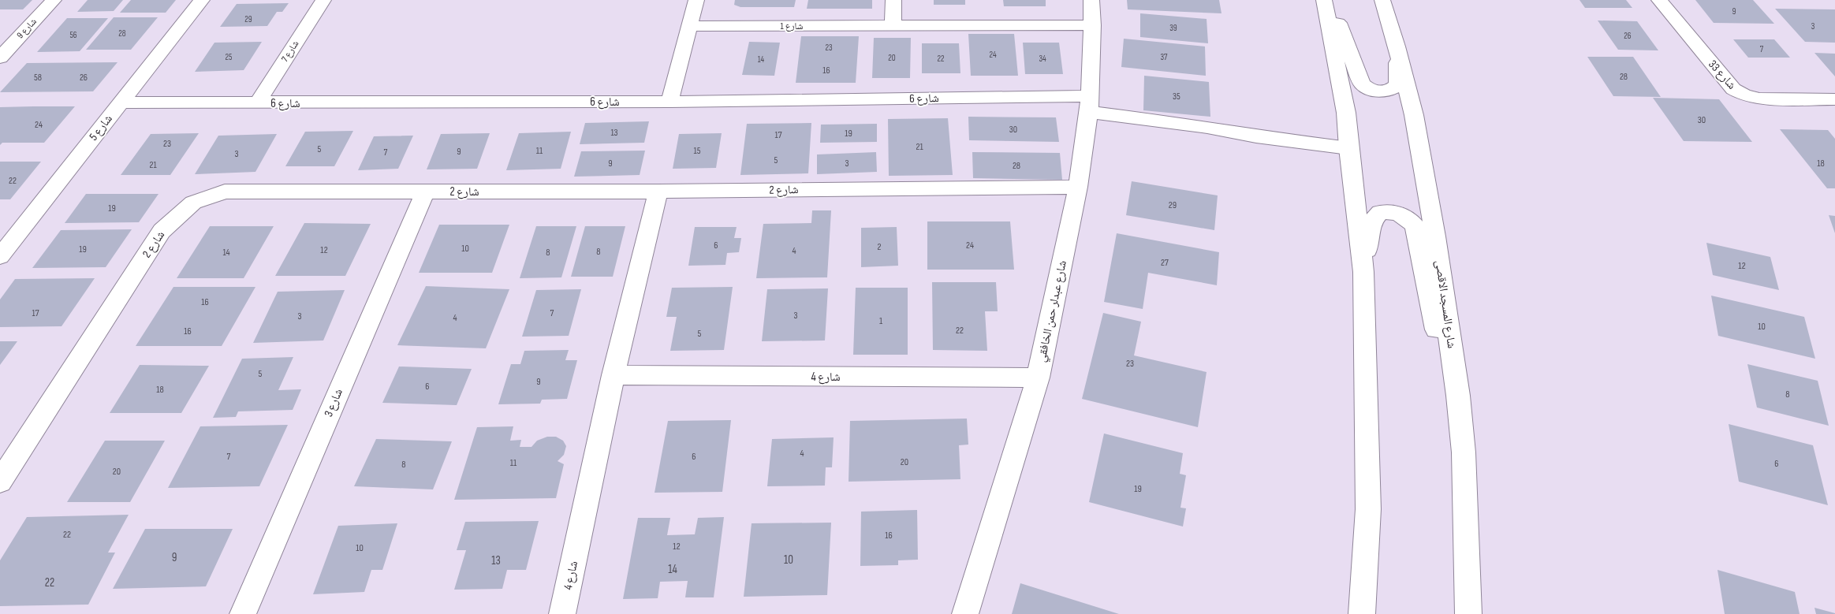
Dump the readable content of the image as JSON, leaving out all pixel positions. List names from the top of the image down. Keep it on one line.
{"streets":{"street":["شارع 1","شارع 9","شارع 7","شارع 33","شارع 6","شارع 5","شارع 2","شارع المسجد الاقصى","شارع عبدلر حمن الخافقي","شارع 4","شارع 3"]},"crossings":[["شارع 1","شارع عبدلر حمن الخافقي"],["شارع 7","شارع 6"],["شارع 6","شارع 5"],["شارع 6","شارع عبدلر حمن الخافقي"],["شارع 2","شارع عبدلر حمن الخافقي"],["شارع 2","شارع 4"],["شارع 2","شارع 3"],["شارع عبدلر حمن الخافقي","شارع 4"]],"house_numbers":["9","29","3","39","28","56","26","23","7","24","25","37","20","22","34","14","16","28","58","26","35","30","24","30","13","19","17","23","21","5","11","15","9","7","3","5","9","3","18","21","28","22","29","19","6","24","2","10","19","12","4","8","14","8","27","12","16","17","7","3","3","4","1","10","22","16","5","23","5","9","6","18","8","4","7","6","20","11","6","8","20","19","22","16","12","10","9","10","13","14","22"]}
